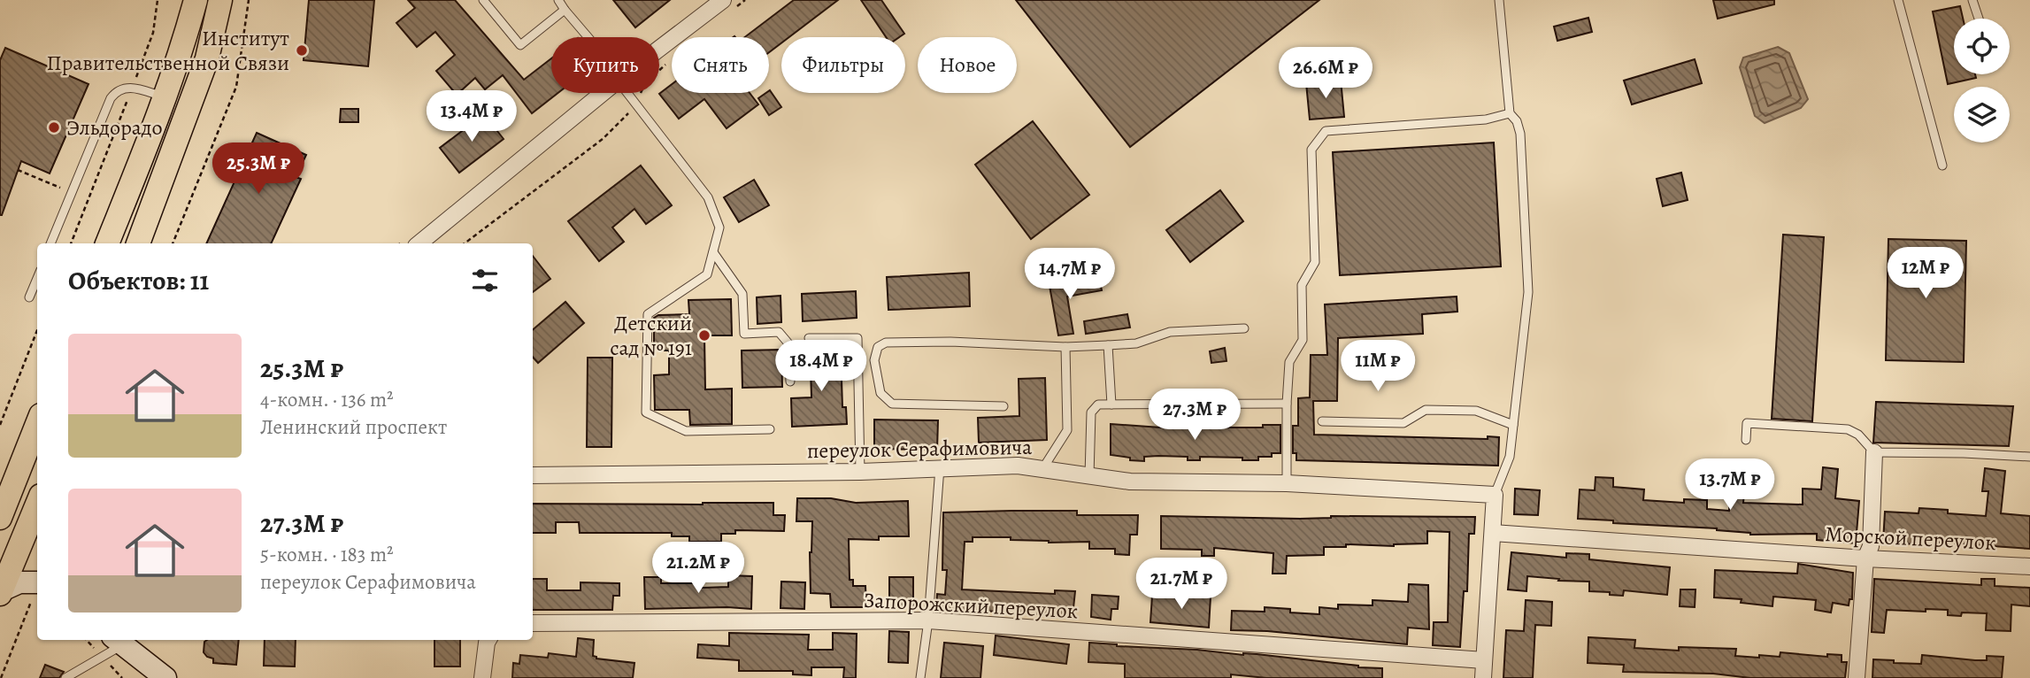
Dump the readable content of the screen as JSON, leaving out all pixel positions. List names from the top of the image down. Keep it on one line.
{"streets":{"street":["переулок Серафимовича","Морской переулок","Запорожский переулок"]},"places":["Институт Правительственной Связи","Эльдорадо","Детский сад № 191"],"page":{"chip":["Купить","Снять","Фильтры","Новое"],"price":["26.6M ₽","13.4M ₽","25.3M ₽","12M ₽","14.7M ₽","18.4M ₽","11M ₽","27.3M ₽","13.7M ₽","21.2M ₽","21.7M ₽"],"heading":"Объектов: 11","list":[{"name":"25.3M ₽","note":"4-комн. · 136 m² · Ленинский проспект"},{"name":"27.3M ₽","note":"5-комн. · 183 m² · переулок Серафимовича"}]}}
